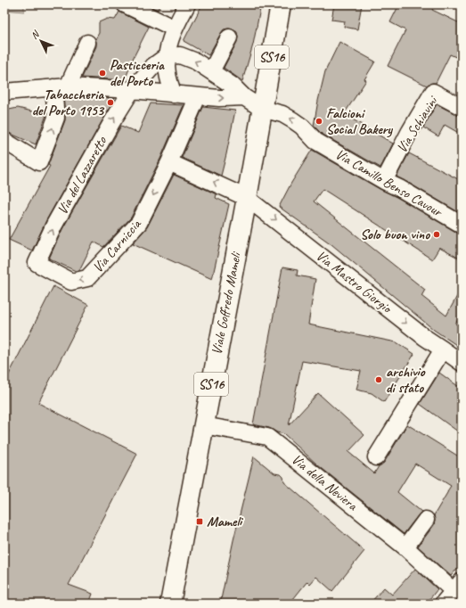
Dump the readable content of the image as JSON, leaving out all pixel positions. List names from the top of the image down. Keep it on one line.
{"streets":{"main road":["SS16","Viale Goffredo Mameli"],"street":["Via Schiavini","Via del Lazzaretto","Via Camillo Benso Cavour","Via Carniccia","Via Mastro Giorgio","Via della Neviera"]},"crossings":[["SS16","Via Camillo Benso Cavour"],["SS16","Viale Goffredo Mameli"],["Via Schiavini","Via Camillo Benso Cavour"],["Via del Lazzaretto","Via Camillo Benso Cavour"],["Via del Lazzaretto","Via Carniccia"],["Via Camillo Benso Cavour","Viale Goffredo Mameli"],["Via Mastro Giorgio","Viale Goffredo Mameli"],["Viale Goffredo Mameli","Via della Neviera"]],"one_way":["Via del Lazzaretto","Via Camillo Benso Cavour","Via Carniccia","Via Mastro Giorgio"],"places":{"other":["Pasticceria del Porto","Tabaccheria del Porto 1953","Falcioni Social Bakery","Solo buon vino","archivio di stato"],"transit":["Mameli"]},"north":"top left"}
